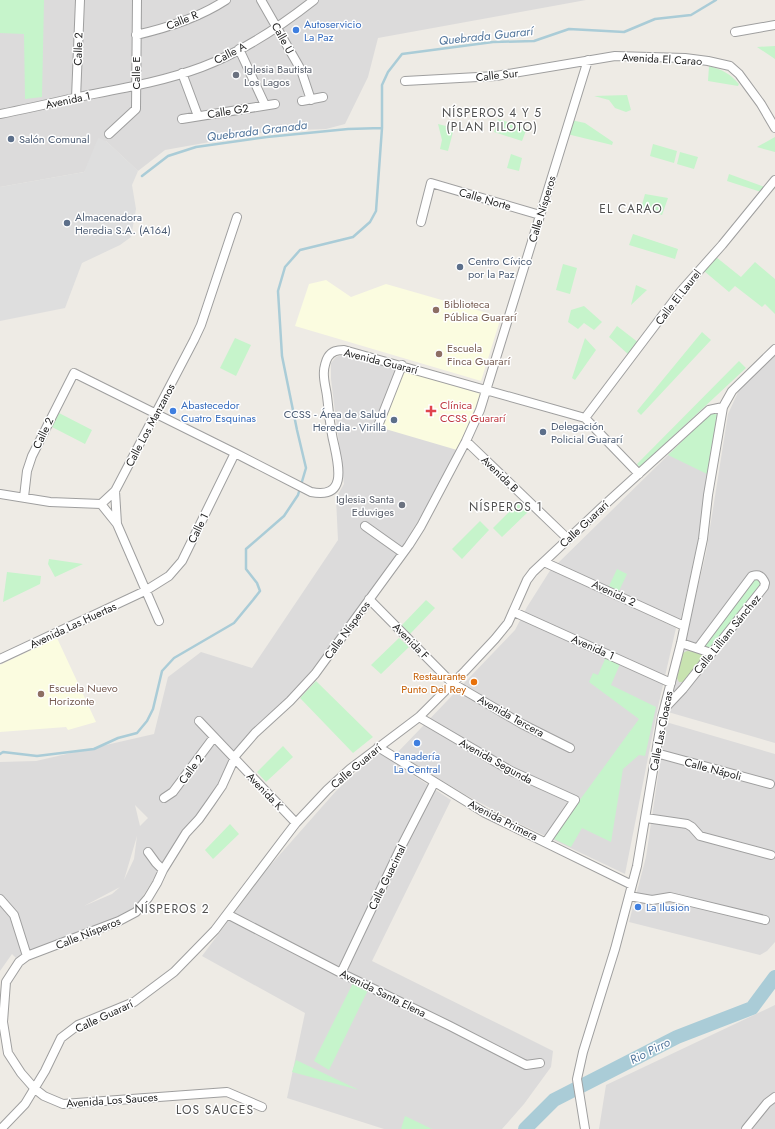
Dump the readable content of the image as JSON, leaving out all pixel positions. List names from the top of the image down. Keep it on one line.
{"streets":{"street":["Calle R","Calle U","Calle 2","Calle A","Avenida El Carao","Calle E","Calle Sur","Avenida 1","Calle G2","Calle Norte","Calle Nísperos","Calle El Laurel","Avenida Guararí","Calle Los Manzanos","Avenida B","Calle Guararí","Calle 1","Avenida 2","Avenida Las Huertas","Calle Lilliam Sánchez","Avenida F","Avenida Tercera","Calle Las Cloacas","Avenida Segunda","Calle Nápoli","Avenida K","Avenida Primera","Calle Guacimal","Avenida Santa Elena","Avenida Los Sauces"]},"crossings":[["Calle R","Calle E"],["Calle U","Calle A"],["Calle 2","Avenida 1"],["Calle 2","Avenida Guararí"],["Calle A","Calle E"],["Calle A","Avenida 1"],["Avenida El Carao","Calle Sur"],["Avenida El Carao","Calle Nísperos"],["Calle E","Avenida 1"],["Calle Sur","Calle Nísperos"],["Avenida 1","Calle Guararí"],["Avenida 1","Calle Las Cloacas"],["Calle Norte","Calle Nísperos"],["Calle Nísperos","Avenida Guararí"],["Calle Nísperos","Avenida B"],["Calle Nísperos","Calle Guararí"],["Calle Nísperos","Avenida F"],["Calle Nísperos","Avenida K"],["Calle Nísperos","Avenida Los Sauces"],["Calle El Laurel","Avenida Guararí"],["Avenida Guararí","Calle Los Manzanos"],["Avenida Guararí","Calle 1"],["Avenida B","Calle Guararí"],["Calle Guararí","Avenida 2"],["Calle Guararí","Avenida F"],["Calle Guararí","Avenida Tercera"],["Calle Guararí","Calle Las Cloacas"],["Calle Guararí","Avenida Segunda"],["Calle Guararí","Avenida K"],["Calle Guararí","Avenida Primera"],["Calle Guararí","Avenida Santa Elena"],["Calle Guararí","Avenida Los Sauces"],["Calle 1","Avenida Las Huertas"],["Avenida 2","Calle Las Cloacas"],["Calle Lilliam Sánchez","Calle Las Cloacas"],["Avenida F","Avenida Tercera"],["Calle Las Cloacas","Calle Nápoli"],["Calle Las Cloacas","Avenida Primera"],["Avenida Segunda","Avenida Primera"],["Avenida Primera","Calle Guacimal"],["Calle Guacimal","Avenida Santa Elena"]],"districts":["NÍSPEROS 4 Y 5 (PLAN PILOTO)","EL CARAO","NÍSPEROS 1","NÍSPEROS 2","LOS SAUCES"],"water":["Quebrada Guararí","Quebrada Granada","Rio Pirro"],"places":{"other":["Autoservicio La Paz","Iglesia Bautista Los Lagos","Salón Comunal","Almacenadora Heredia S.A. (A164)","Centro Cívico por la Paz","Biblioteca Pública Guararí","Escuela Finca Guararí","Abastecedor Cuatro Esquinas","CCSS - Área de Salud Heredia - Virilla","Delegación Policial Guararí","Iglesia Santa Eduviges","Restaurante Punto Del Rey","Escuela Nuevo Horizonte","Panadería La Central","La Ilusion"],"health":["Clínica CCSS Guararí"]}}
